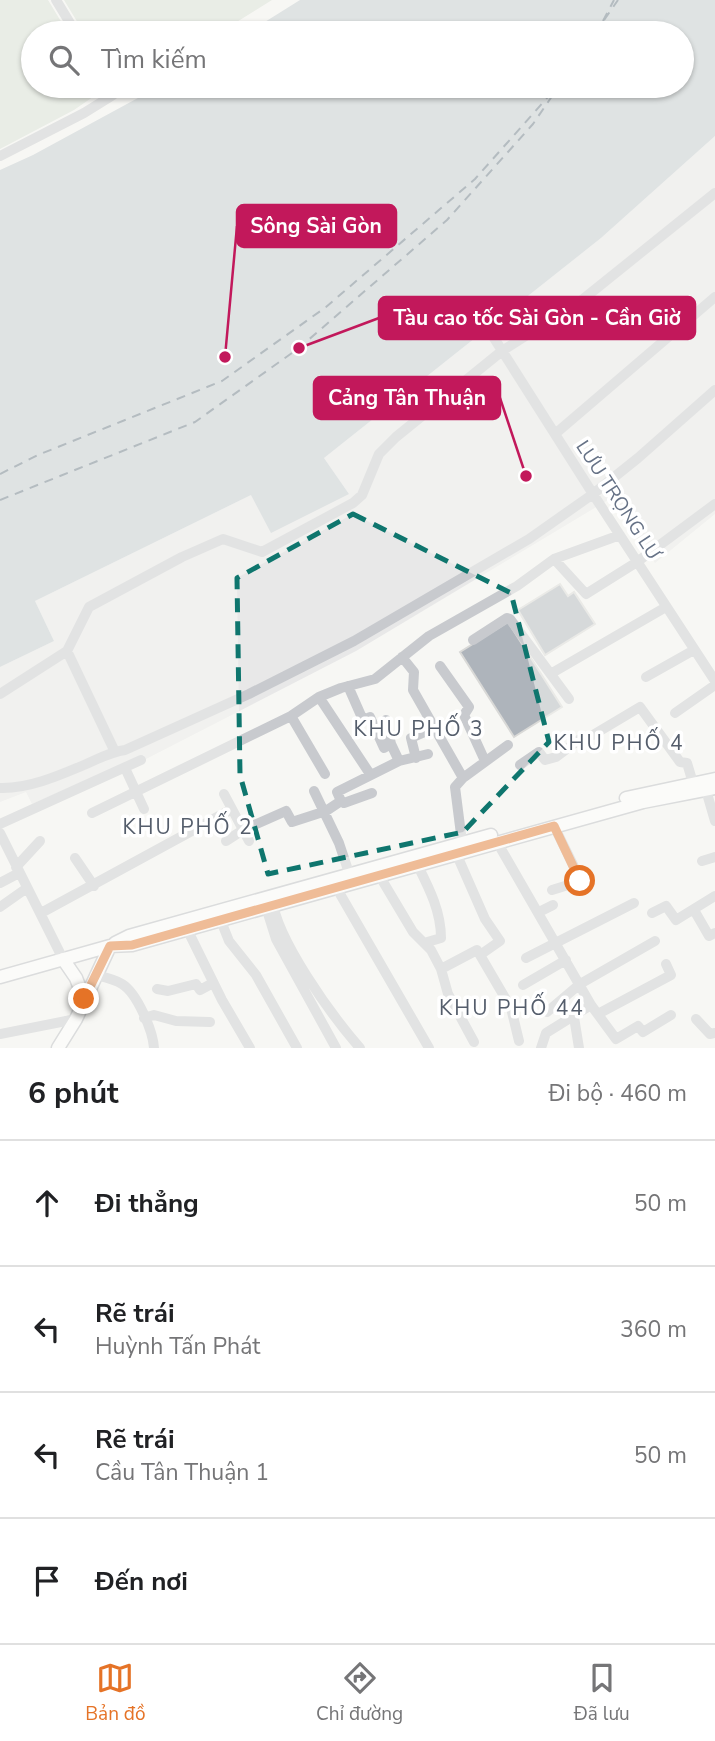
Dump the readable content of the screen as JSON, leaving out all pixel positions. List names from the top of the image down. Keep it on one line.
{"streets":{"street":["LƯU TRỌNG LƯ"]},"districts":["KHU PHỐ 3","KHU PHỐ 4","KHU PHỐ 2","KHU PHỐ 44"],"places":["Tàu cao tốc Sài Gòn - Cần Giờ","Sông Sài Gòn","Cảng Tân Thuận"],"page":{"search":"Tìm kiếm","heading":["6 phút","Đi bộ · 460 m"],"list":[["Đi thẳng","50 m"],["Rẽ trái","Huỳnh Tấn Phát","360 m"],["Rẽ trái","Cầu Tân Thuận 1","50 m"],"Đến nơi"],"nav":["Bản đồ","Chỉ đường","Đã lưu"]}}
